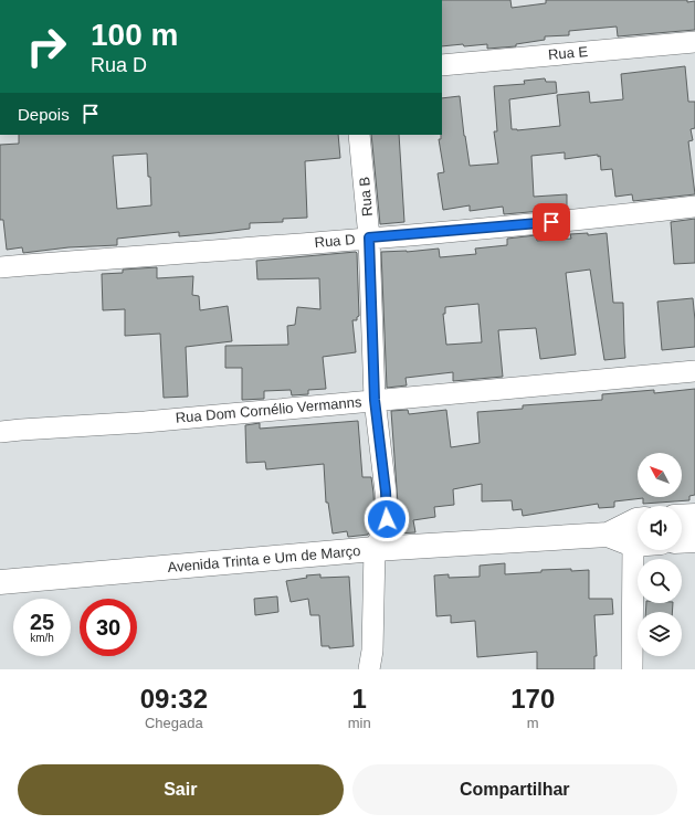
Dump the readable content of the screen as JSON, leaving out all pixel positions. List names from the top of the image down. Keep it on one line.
{"streets":{"street":["Rua E","Rua B","Rua D","Rua Dom Cornélio Vermanns","Avenida Trinta e Um de Março"]},"crossings":[["Rua B","Rua D"],["Rua B","Rua Dom Cornélio Vermanns"],["Rua B","Avenida Trinta e Um de Março"]],"north":"top left","page":{"turn":["100 m","Rua D"],"then":"Depois","speed":"25 km/h","limit":"30","eta":["09:32","Chegada","1","min","170","m"],"buttons":["Sair","Compartilhar"]}}
